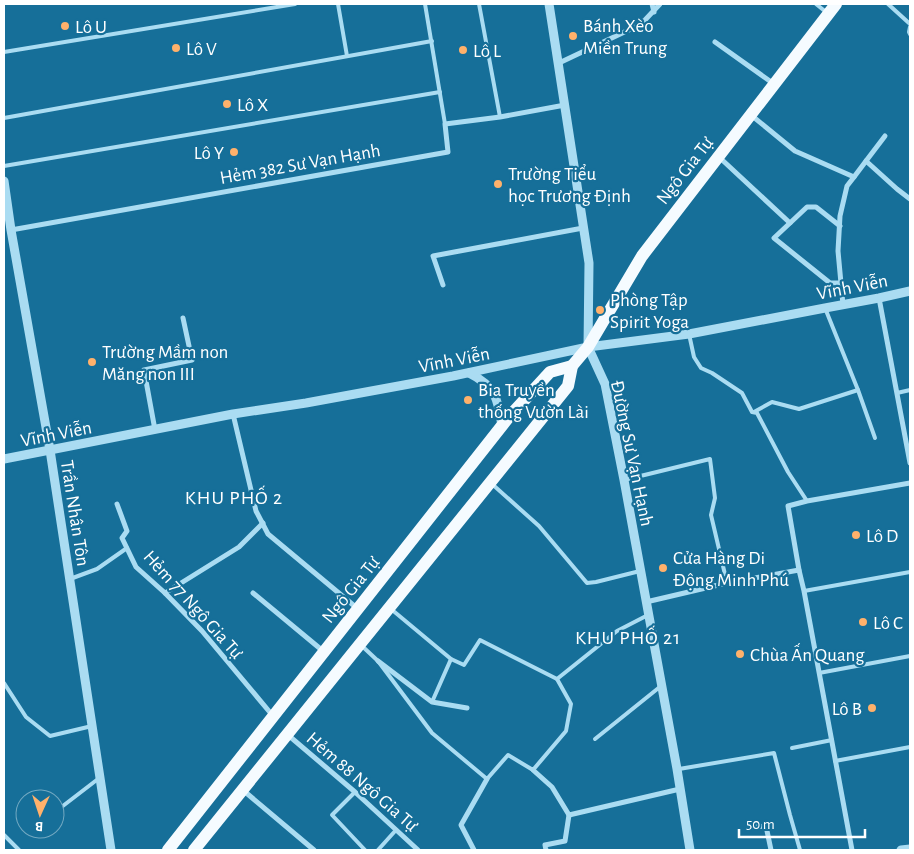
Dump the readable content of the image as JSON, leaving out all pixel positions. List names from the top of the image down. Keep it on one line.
{"streets":{"main road":["Ngô Gia Tự"],"street":["Hẻm 382 Sư Vạn Hạnh","Vĩnh Viễn","Đường Sư Vạn Hạnh","Trần Nhân Tôn","Hẻm 77 Ngô Gia Tự","Hẻm 88 Ngô Gia Tự"]},"crossings":[["Hẻm 382 Sư Vạn Hạnh","Trần Nhân Tôn"],["Ngô Gia Tự","Vĩnh Viễn"],["Ngô Gia Tự","Đường Sư Vạn Hạnh"],["Ngô Gia Tự","Hẻm 77 Ngô Gia Tự"],["Ngô Gia Tự","Hẻm 88 Ngô Gia Tự"],["Vĩnh Viễn","Đường Sư Vạn Hạnh"],["Vĩnh Viễn","Trần Nhân Tôn"]],"districts":["KHU PHỐ 2","KHU PHỐ 21"],"places":["Lô U","Bánh Xèo Miền Trung","Lô V","Lô L","Lô X","Lô Y","Trường Tiểu học Trương Định","Phòng Tập Spirit Yoga","Trường Mầm non Măng non III","Bia Truyền thống Vườn Lài","Lô D","Cửa Hàng Di Động Minh Phú","Lô C","Chùa Ấn Quang","Lô B"],"scale_bar":"50 m","north":"bottom"}
